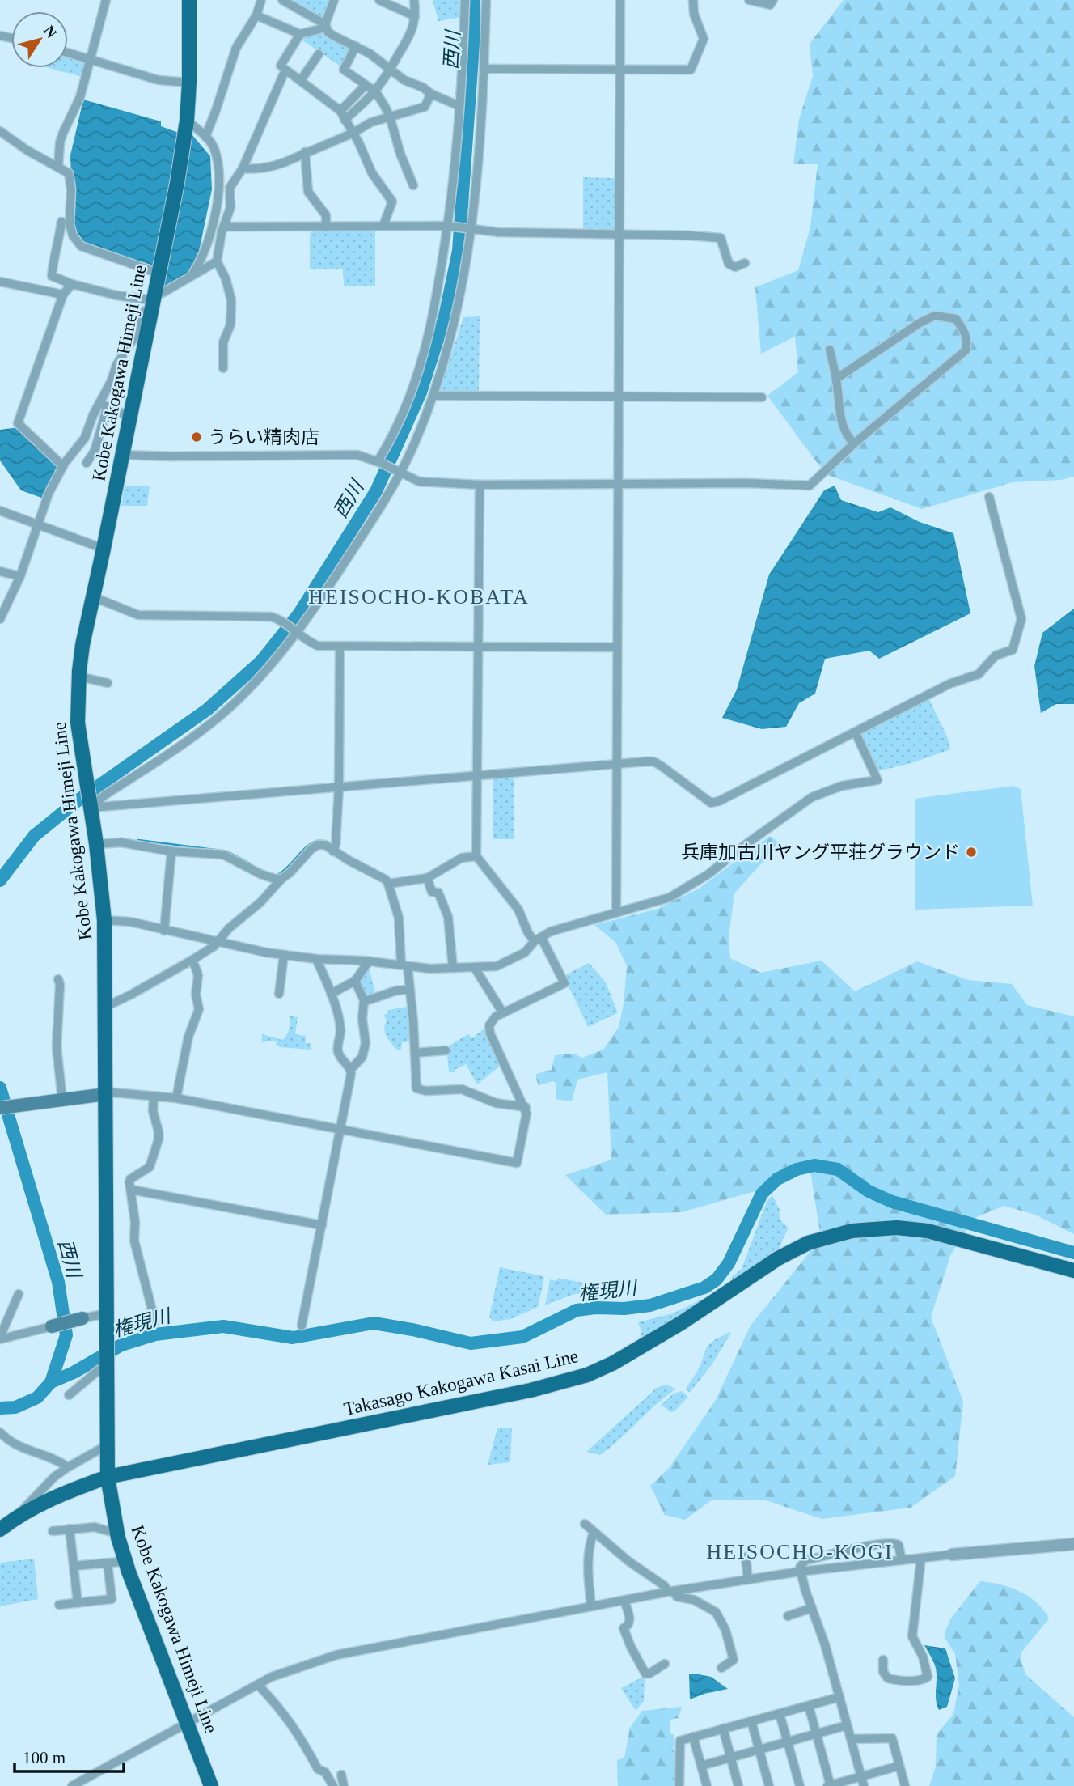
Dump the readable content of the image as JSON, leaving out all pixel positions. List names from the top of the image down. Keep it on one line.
{"streets":{"main road":["Kobe Kakogawa Himeji Line","Takasago Kakogawa Kasai Line"]},"crossings":[["Kobe Kakogawa Himeji Line","Takasago Kakogawa Kasai Line"]],"districts":["HEISOCHO-KOBATA","HEISOCHO-KOGI"],"water":["西川","権現川"],"places":["うらい精肉店","兵庫加古川ヤング平荘グラウンド"],"scale_bar":"100 m","north":"top right"}
